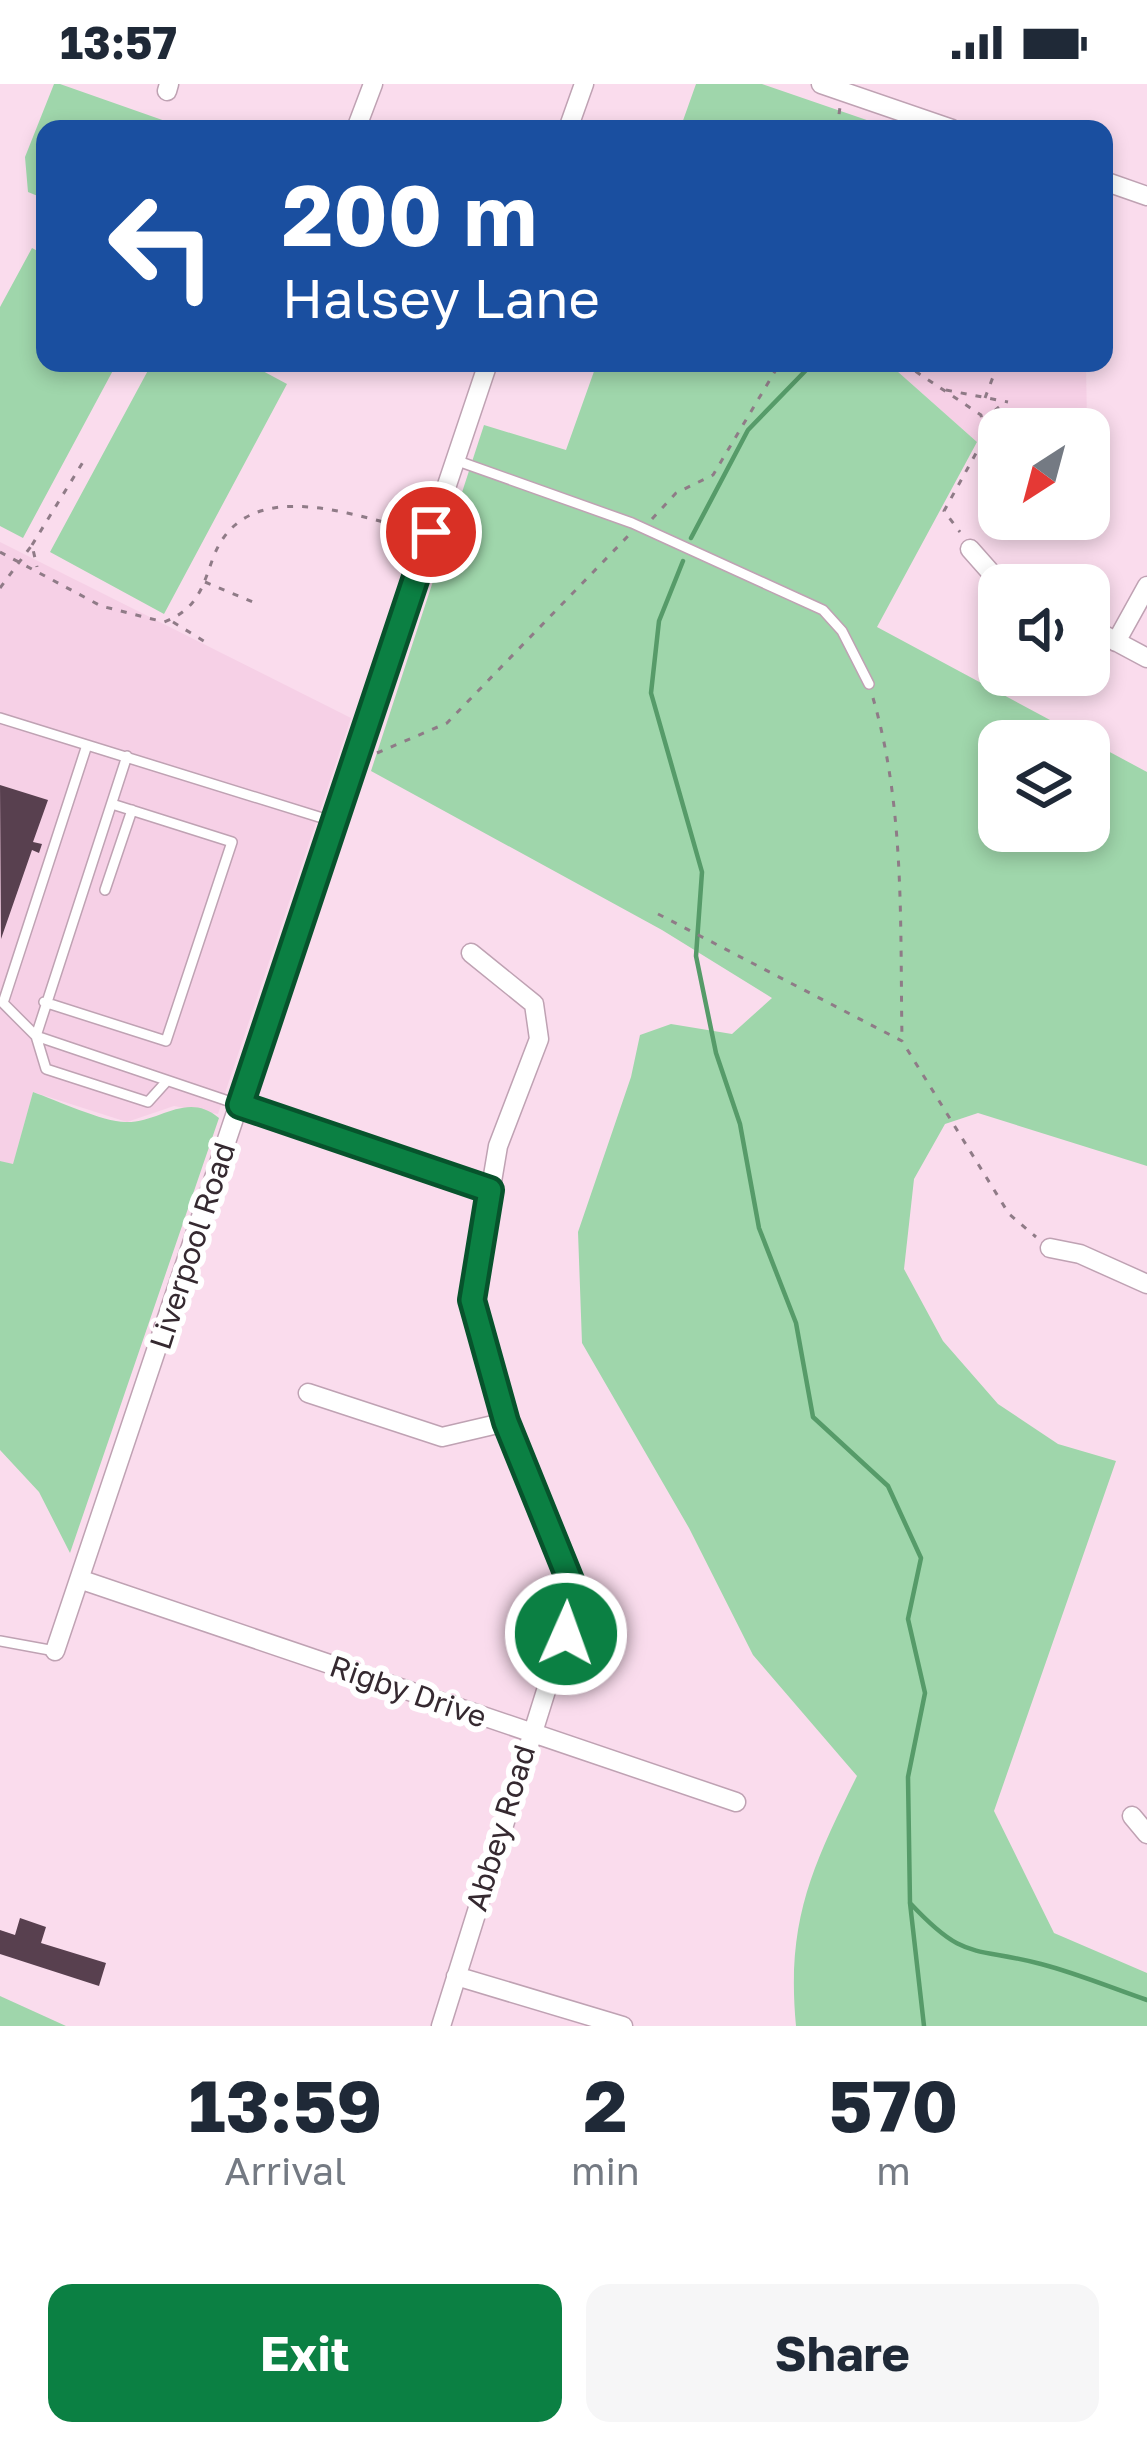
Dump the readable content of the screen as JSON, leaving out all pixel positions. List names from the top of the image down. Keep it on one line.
{"streets":{"street":["Liverpool Road","Rigby Drive","Abbey Road"]},"crossings":[["Liverpool Road","Rigby Drive"],["Rigby Drive","Abbey Road"]],"north":"bottom left","page":{"status":"13:57","turn":["200 m","Halsey Lane"],"eta":["13:59","Arrival","2","min","570","m"],"buttons":["Exit","Share"]}}
